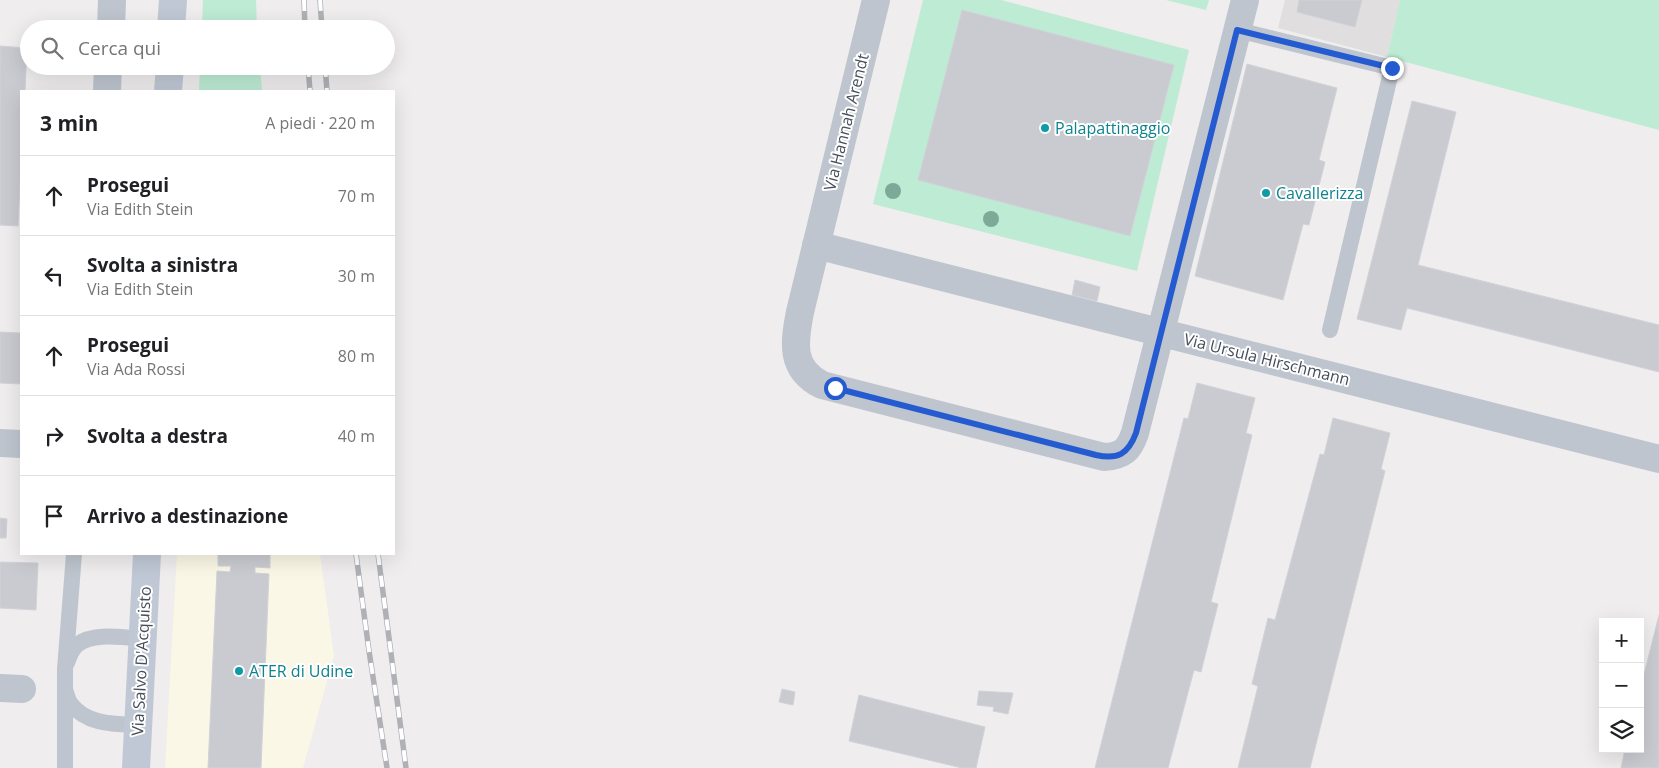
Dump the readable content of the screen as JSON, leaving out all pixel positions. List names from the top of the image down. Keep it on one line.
{"streets":{"street":["Via Hannah Arendt","Via Ursula Hirschmann","Via Salvo D'Acquisto"]},"crossings":[["Via Hannah Arendt","Via Ursula Hirschmann"]],"places":["Palapattinaggio","Cavallerizza","ATER di Udine"],"page":{"search":"Cerca qui","heading":["3 min","A piedi · 220 m"],"list":[["Prosegui","Via Edith Stein","70 m"],["Svolta a sinistra","Via Edith Stein","30 m"],["Prosegui","Via Ada Rossi","80 m"],["Svolta a destra","40 m"],"Arrivo a destinazione"],"map_buttons":["+","−"]}}
